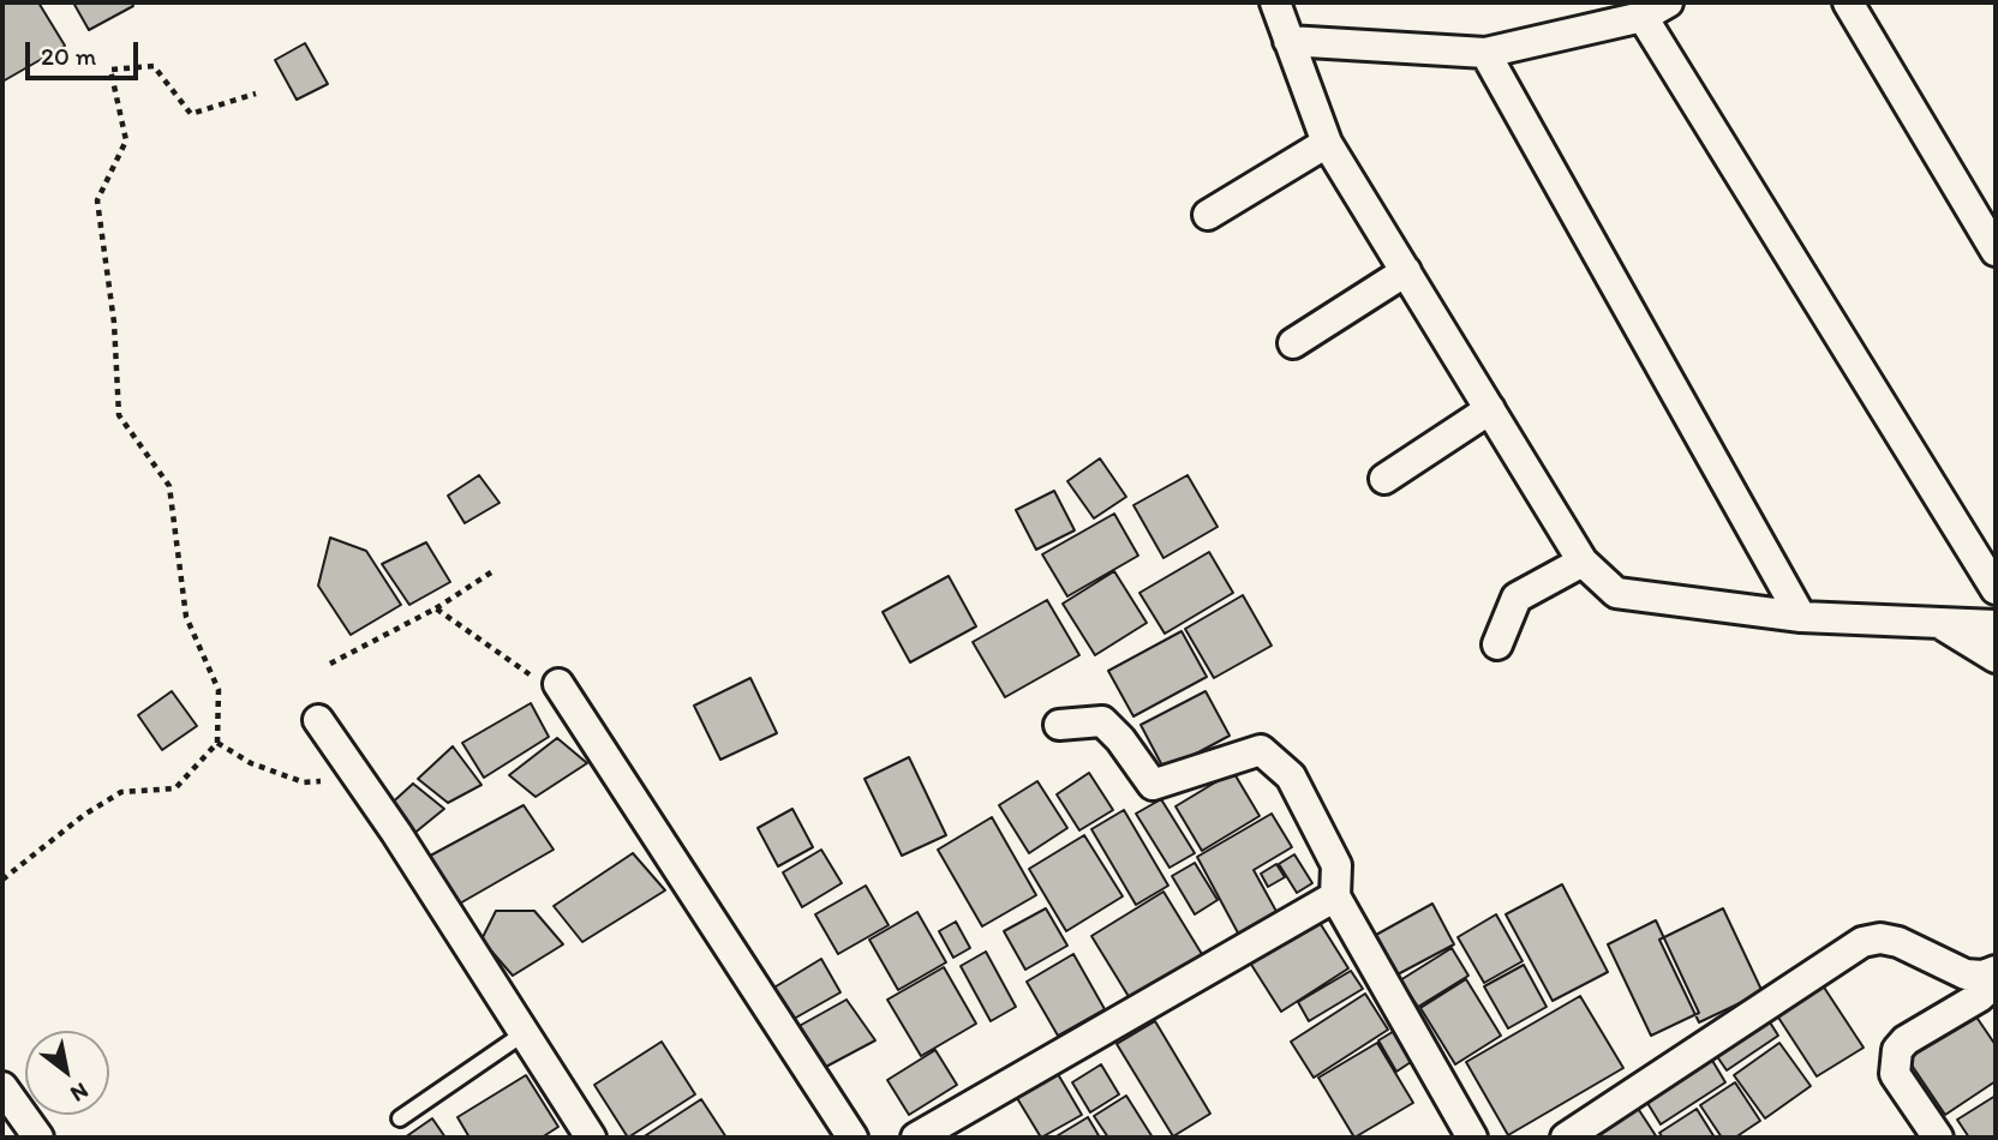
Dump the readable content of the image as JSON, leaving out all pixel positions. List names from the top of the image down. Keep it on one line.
{"scale_bar":"20 m","north":"bottom right"}
